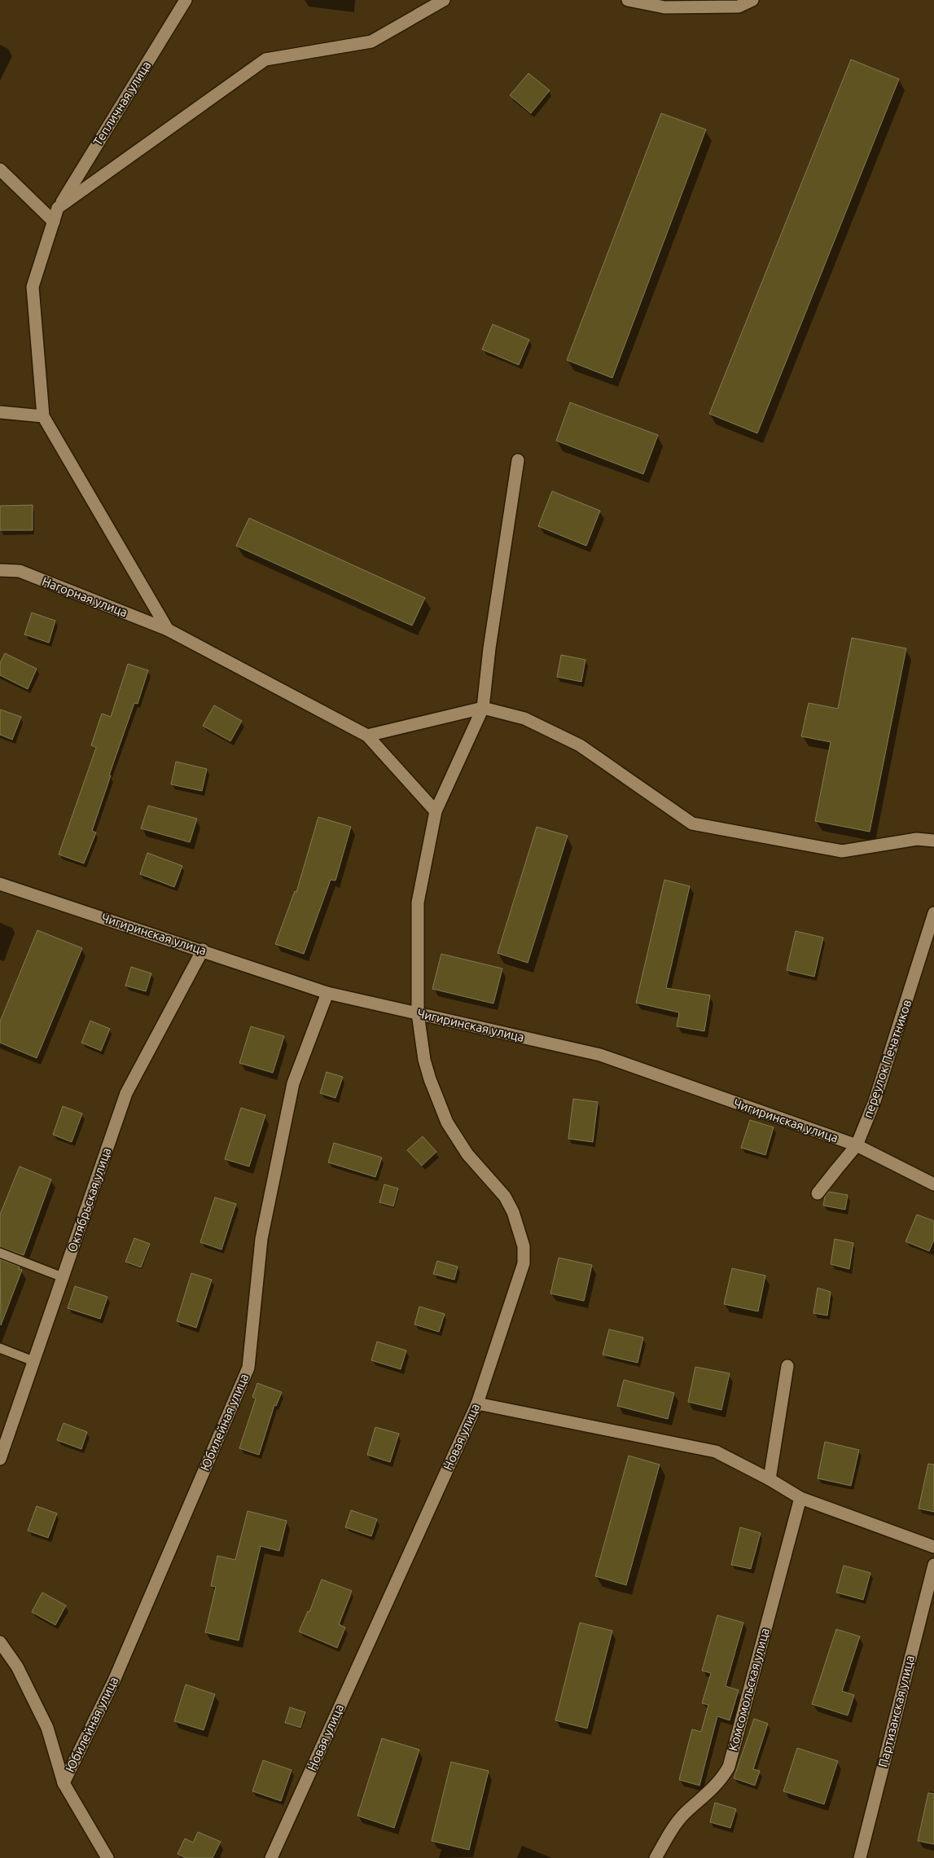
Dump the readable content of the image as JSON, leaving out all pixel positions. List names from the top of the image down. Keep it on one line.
{"streets":{"street":["Тепличная улица","Нагорная улица","Чигиринская улица","переулок Печатников","Октябрьская улица","Юбилейная улица","Новая улица","Комсомольская улица","Партизанская улица"]},"crossings":[["Нагорная улица","Новая улица"],["Чигиринская улица","переулок Печатников"],["Чигиринская улица","Октябрьская улица"],["Чигиринская улица","Юбилейная улица"],["Чигиринская улица","Новая улица"]]}
